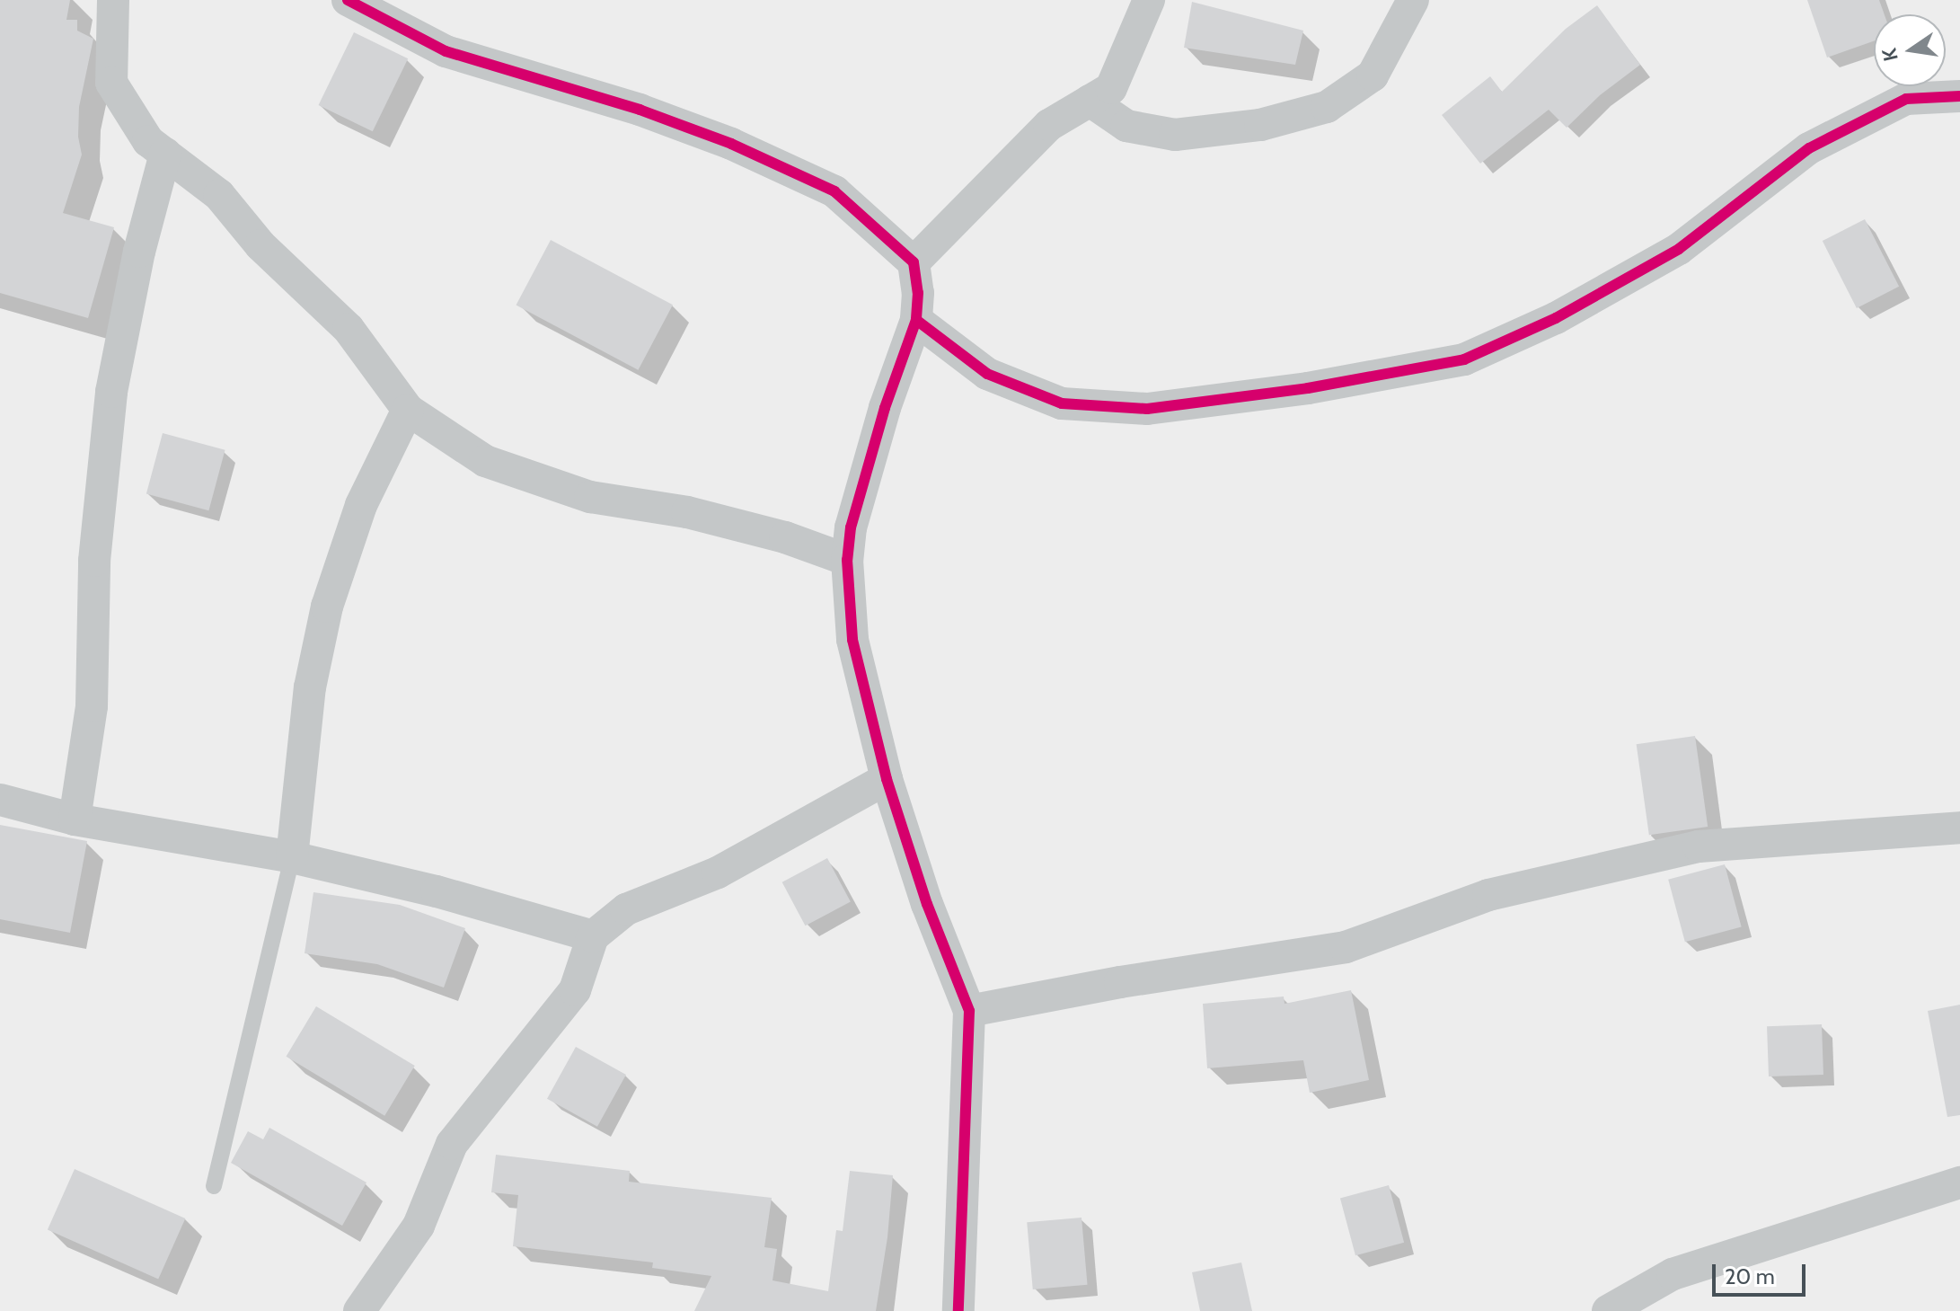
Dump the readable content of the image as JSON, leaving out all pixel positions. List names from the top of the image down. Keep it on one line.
{"scale_bar":"20 m","north":"left"}
